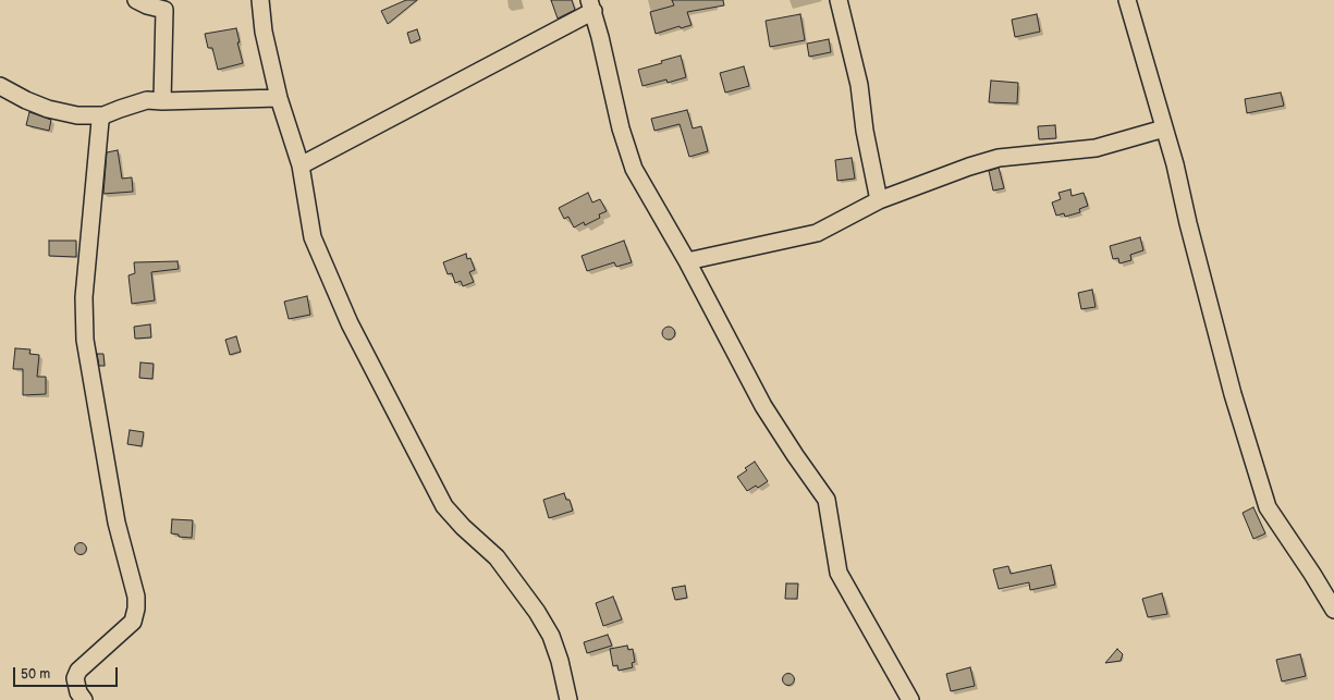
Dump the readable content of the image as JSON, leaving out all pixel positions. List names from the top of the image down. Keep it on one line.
{"scale_bar":"50 m"}
